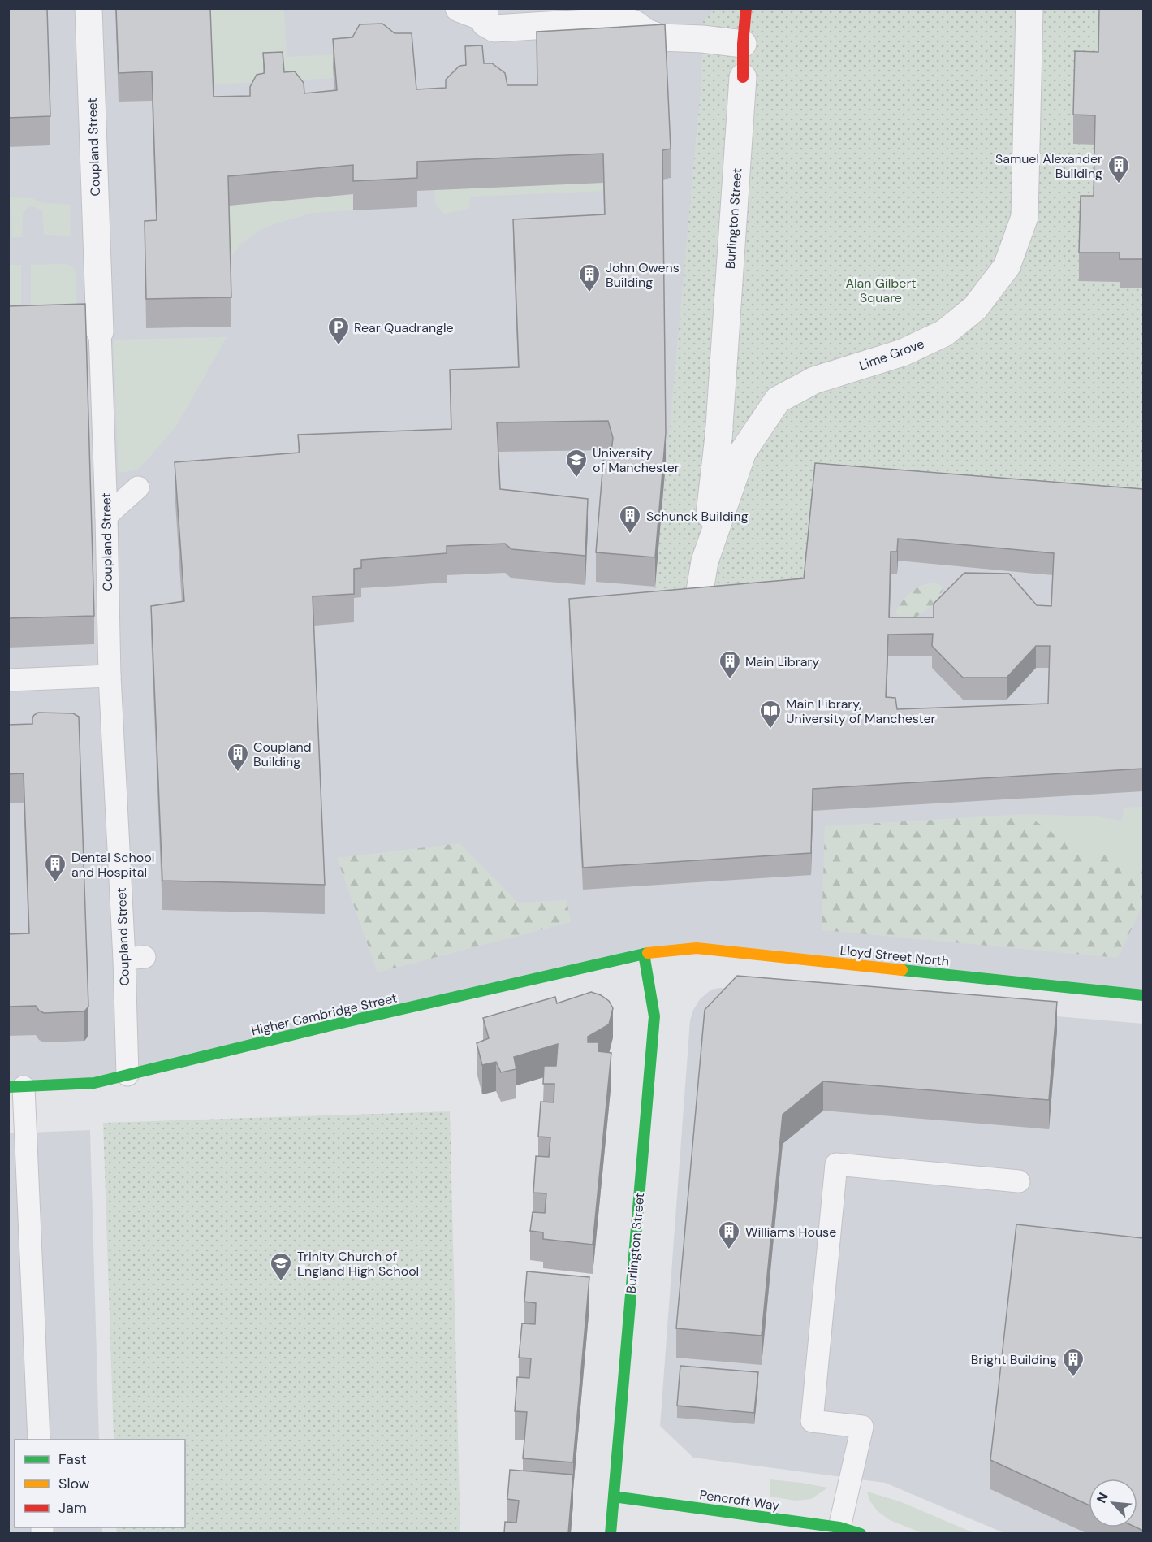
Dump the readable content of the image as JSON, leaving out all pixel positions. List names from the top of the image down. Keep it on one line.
{"streets":{"street":["Coupland Street","Burlington Street","Lime Grove","Lloyd Street North","Higher Cambridge Street","Pencroft Way"]},"crossings":[["Coupland Street","Higher Cambridge Street"],["Burlington Street","Lime Grove"],["Burlington Street","Lloyd Street North"],["Burlington Street","Higher Cambridge Street"],["Burlington Street","Pencroft Way"],["Lloyd Street North","Higher Cambridge Street"]],"parks":["Alan Gilbert Square"],"places":{"building":["Samuel Alexander Building","John Owens Building","Schunck Building","Main Library","Coupland Building","Dental School and Hospital","Williams House","Bright Building"],"parking":["Rear Quadrangle"],"school or university":["University of Manchester","Trinity Church of England High School"],"library":["Main Library, University of Manchester"]},"legend":["Fast","Slow","Jam"],"north":"top left"}
